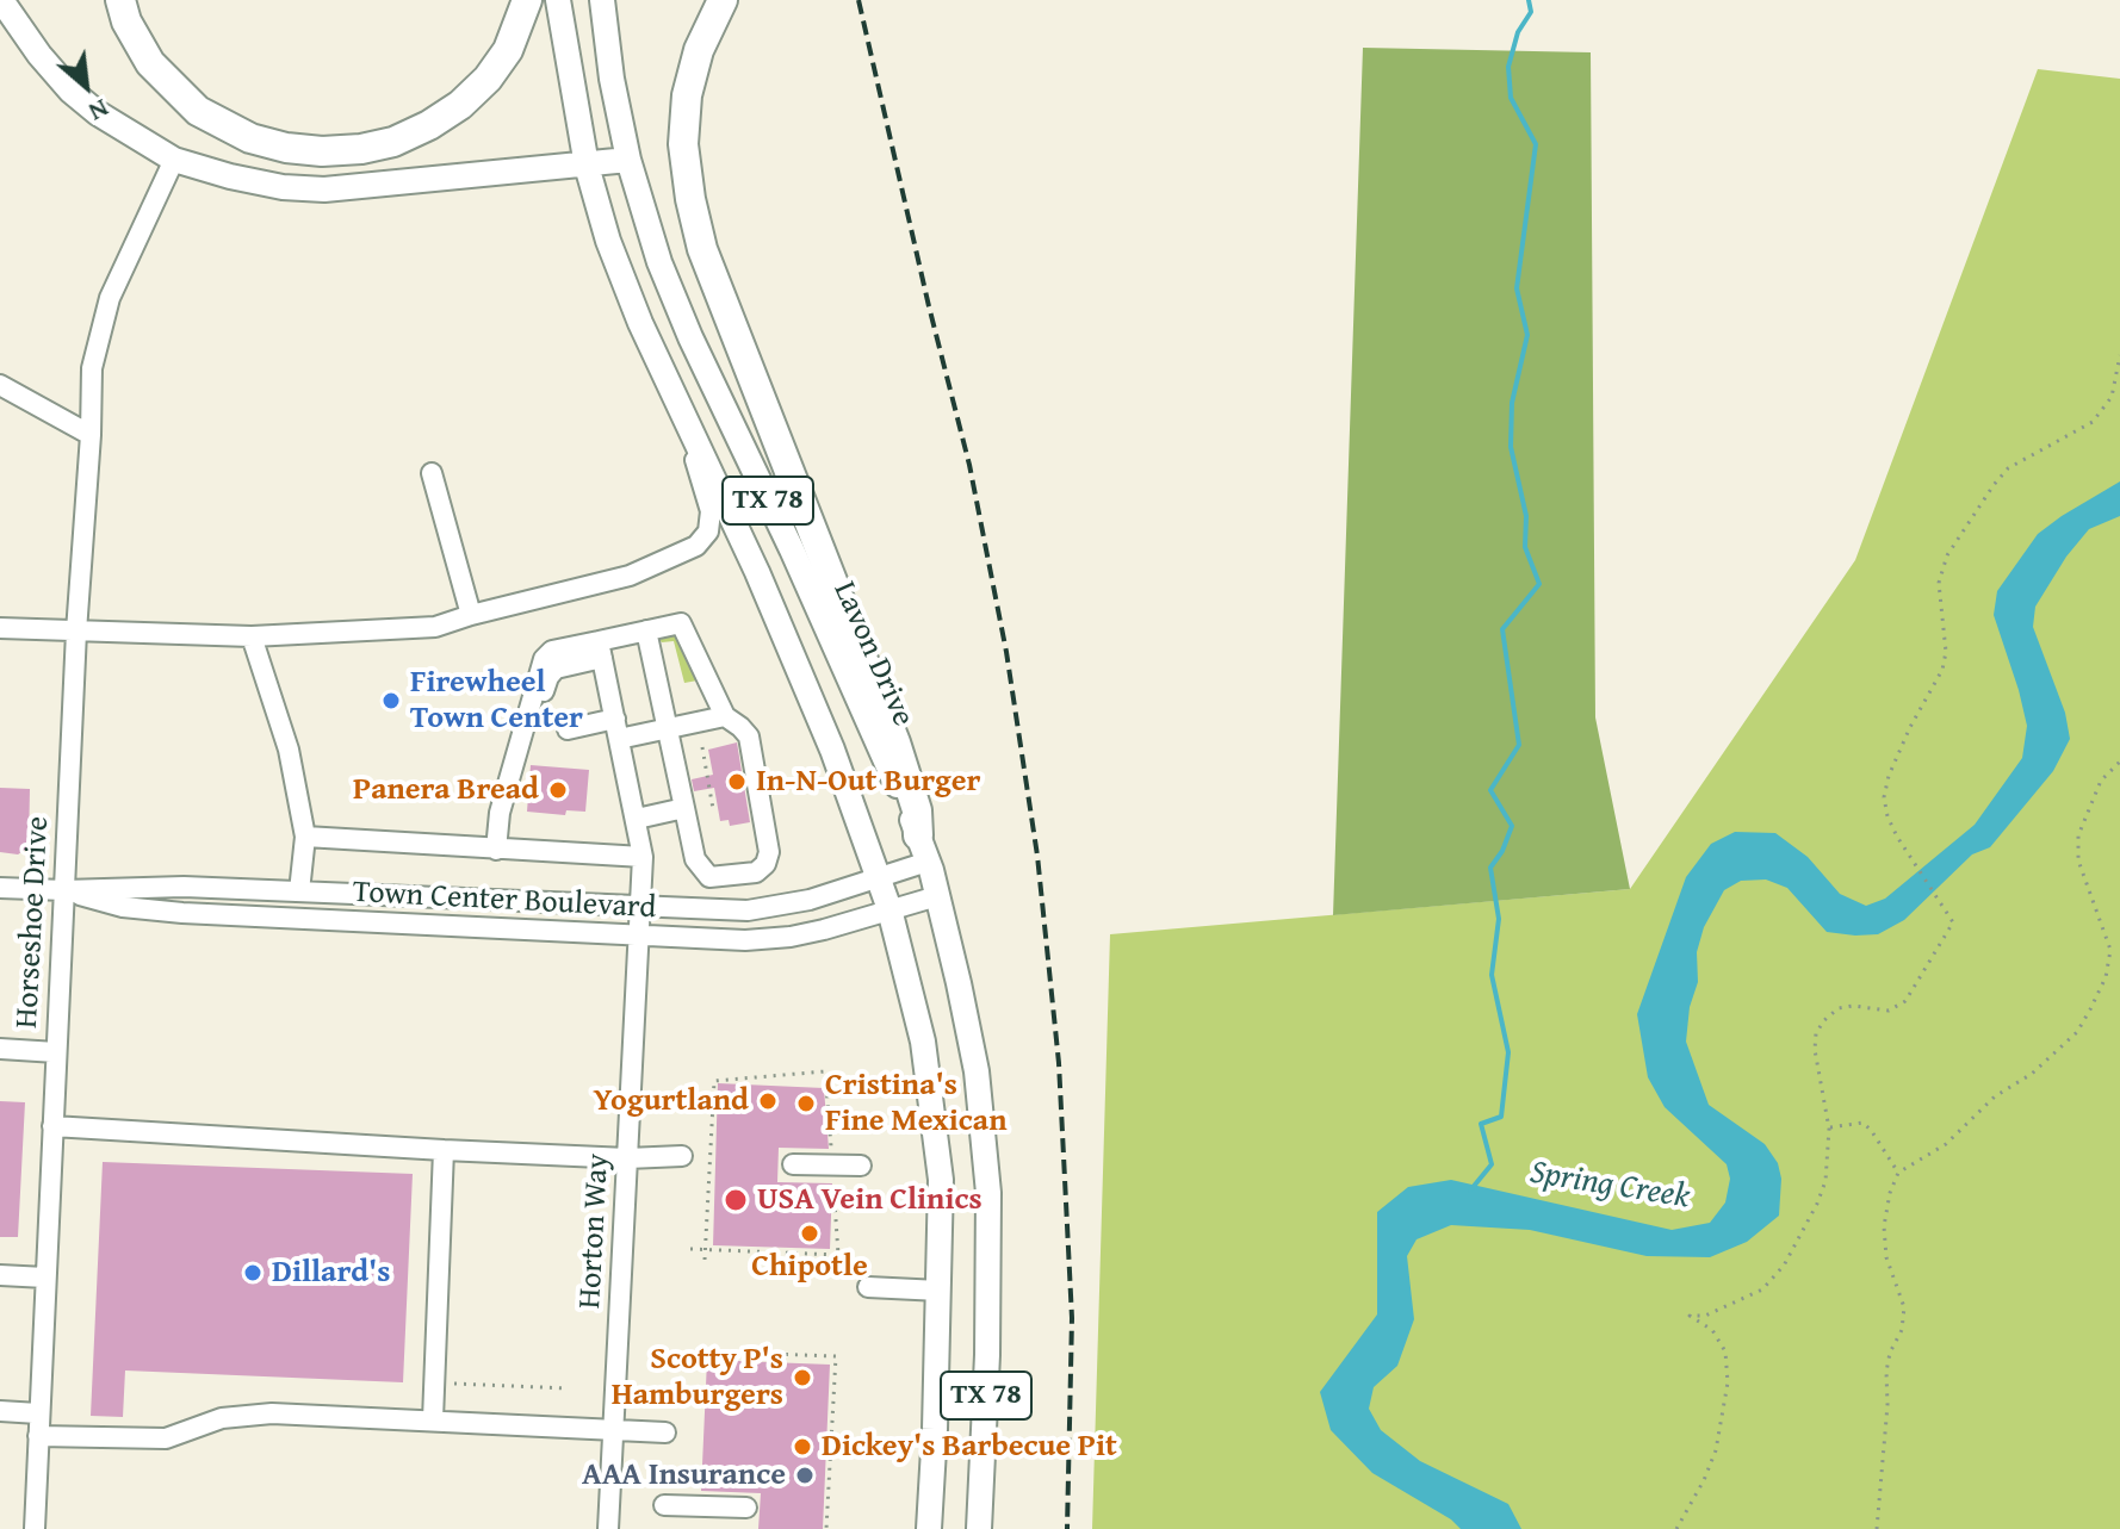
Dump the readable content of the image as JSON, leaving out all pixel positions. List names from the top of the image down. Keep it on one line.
{"streets":{"main road":["TX 78","Lavon Drive"],"street":["Town Center Boulevard","Horseshoe Drive","Horton Way"]},"crossings":[["TX 78","Town Center Boulevard"],["Lavon Drive","Town Center Boulevard"],["Town Center Boulevard","Horseshoe Drive"],["Town Center Boulevard","Horton Way"]],"water":["Spring Creek"],"places":["Firewheel Town Center","In-N-Out Burger","Panera Bread","Yogurtland","Cristina's Fine Mexican","USA Vein Clinics","Chipotle","Dillard's","Scotty P's Hamburgers","Dickey's Barbecue Pit","AAA Insurance"],"north":"bottom right"}
